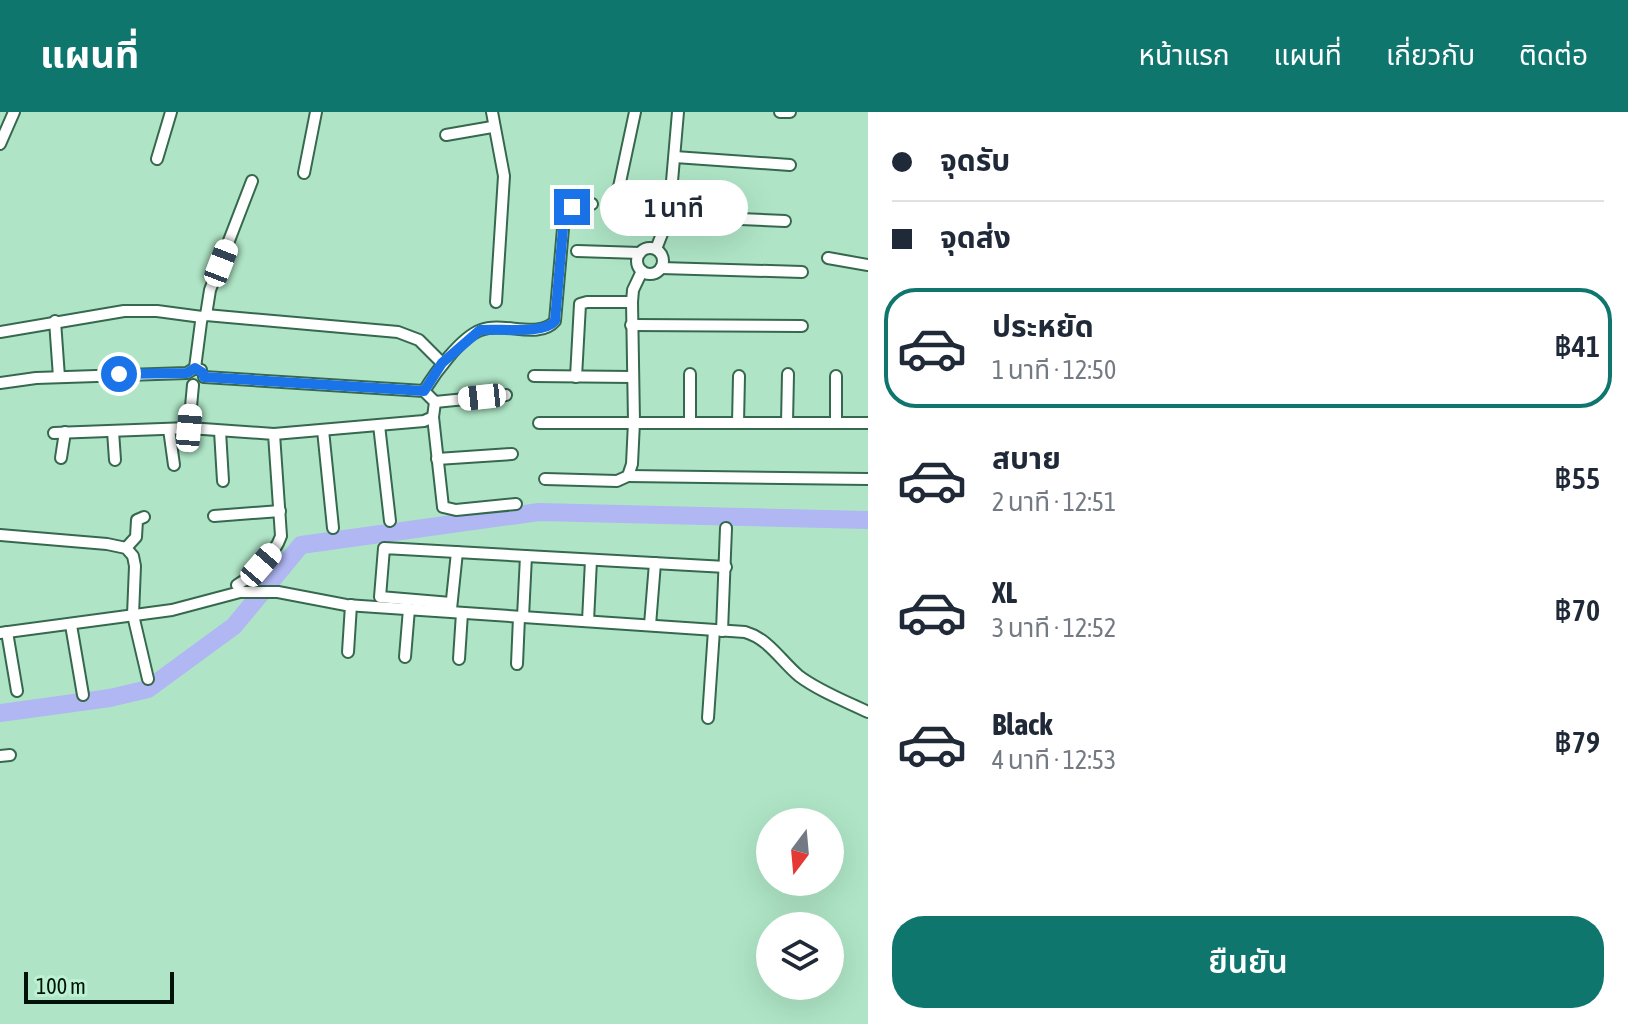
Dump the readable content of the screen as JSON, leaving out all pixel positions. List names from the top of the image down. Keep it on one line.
{"scale_bar":"100 m","north":"bottom","page":{"header":"แผนที่","nav":["หน้าแรก","แผนที่","เกี่ยวกับ","ติดต่อ"],"banner":["จุดรับ","จุดส่ง"],"bubble":"1 นาที","list":[{"name":"ประหยัด","note":"1 นาที · 12:50","value":"฿41"},{"name":"สบาย","note":"2 นาที · 12:51","value":"฿55"},{"name":"XL","note":"3 นาที · 12:52","value":"฿70"},{"name":"Black","note":"4 นาที · 12:53","value":"฿79"}],"buttons":"ยืนยัน","scale":"100 m"}}
